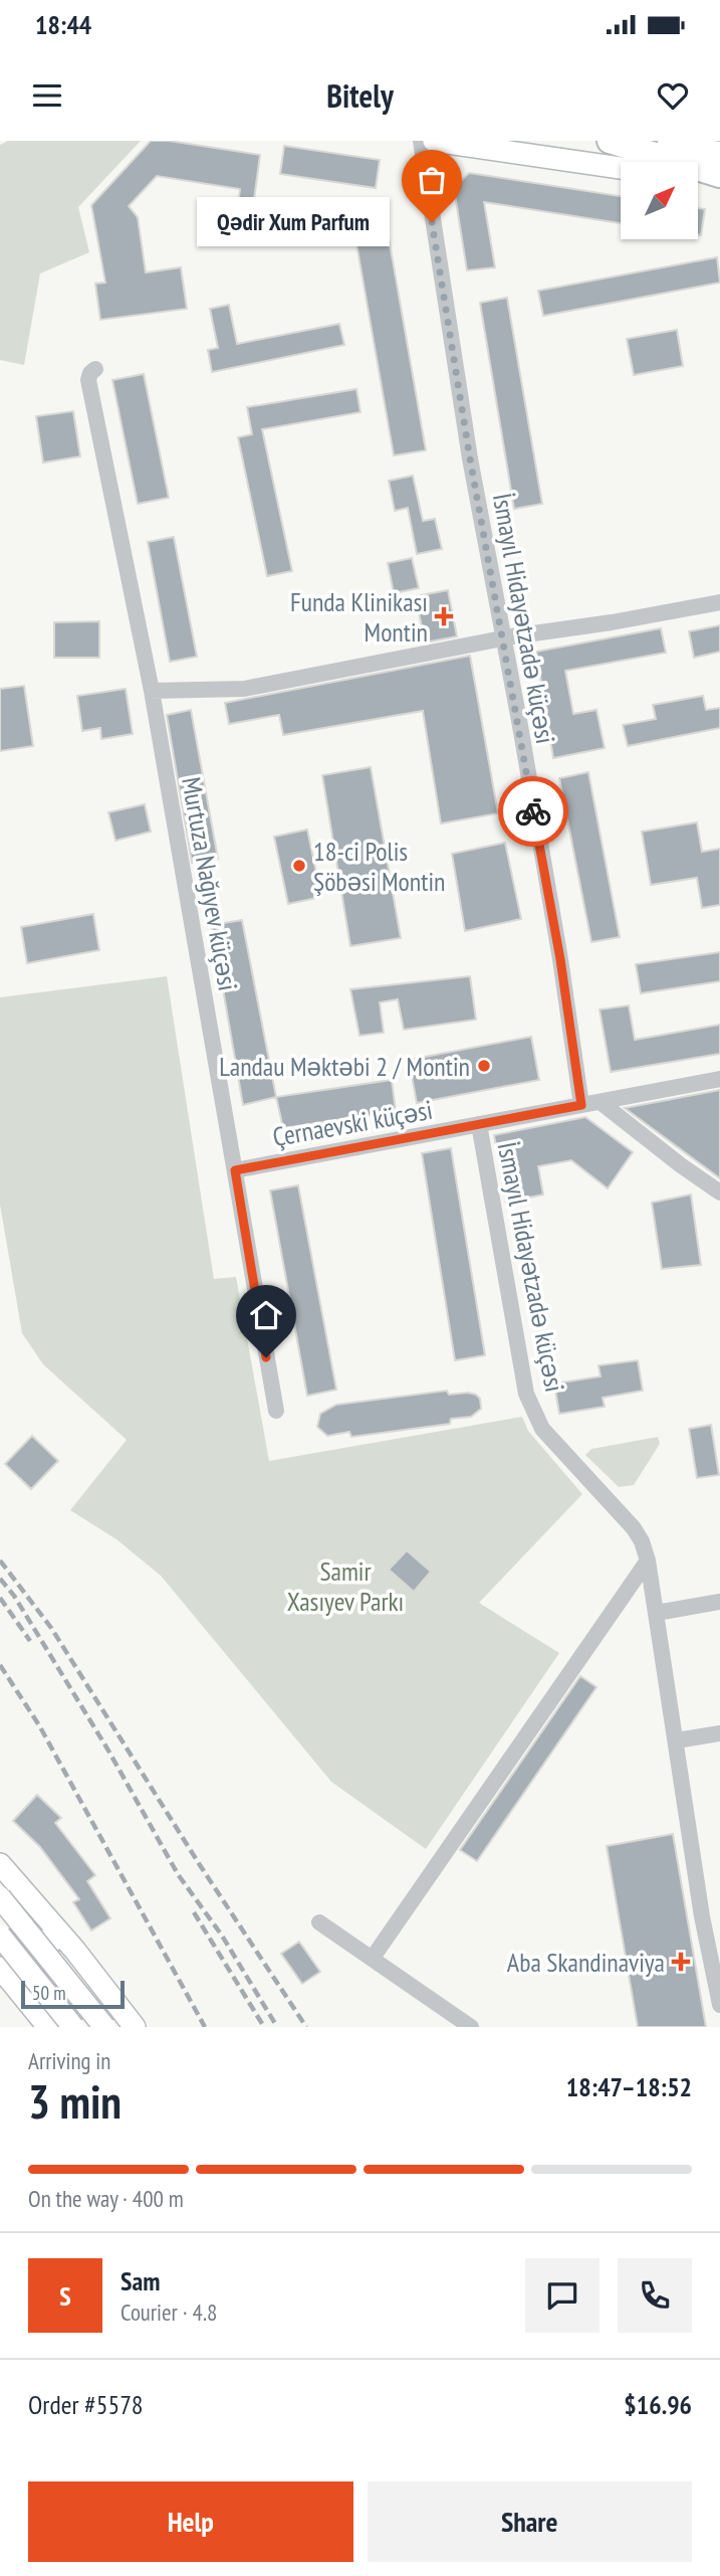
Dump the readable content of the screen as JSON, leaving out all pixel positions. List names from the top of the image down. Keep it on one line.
{"streets":{"street":["İsmayıl Hidayətzadə küçəsi","Murtuza Nağıyev küçəsi","Çernaevski küçəsi"]},"crossings":[["İsmayıl Hidayətzadə küçəsi","Çernaevski küçəsi"],["Murtuza Nağıyev küçəsi","Çernaevski küçəsi"]],"parks":["Samir Xasıyev Parkı"],"places":{"other":["Qədir Xum Parfum","18-ci Polis Şöbəsi Montin","Landau Məktəbi 2 / Montin"],"health":["Funda Klinikası Montin","Aba Skandinaviya"]},"scale_bar":"50 m","north":"top right","page":{"status":"18:44","header":"Bitely","bubble":"Qədir Xum Parfum","scale":"50 m","heading":["3 min","Arriving in","18:47–18:52"],"panel":["Sam","Courier · 4.8","Order #5578","$16.96"],"bar":"On the way · 400 m","round":"S","buttons":["Help","Share"]}}
